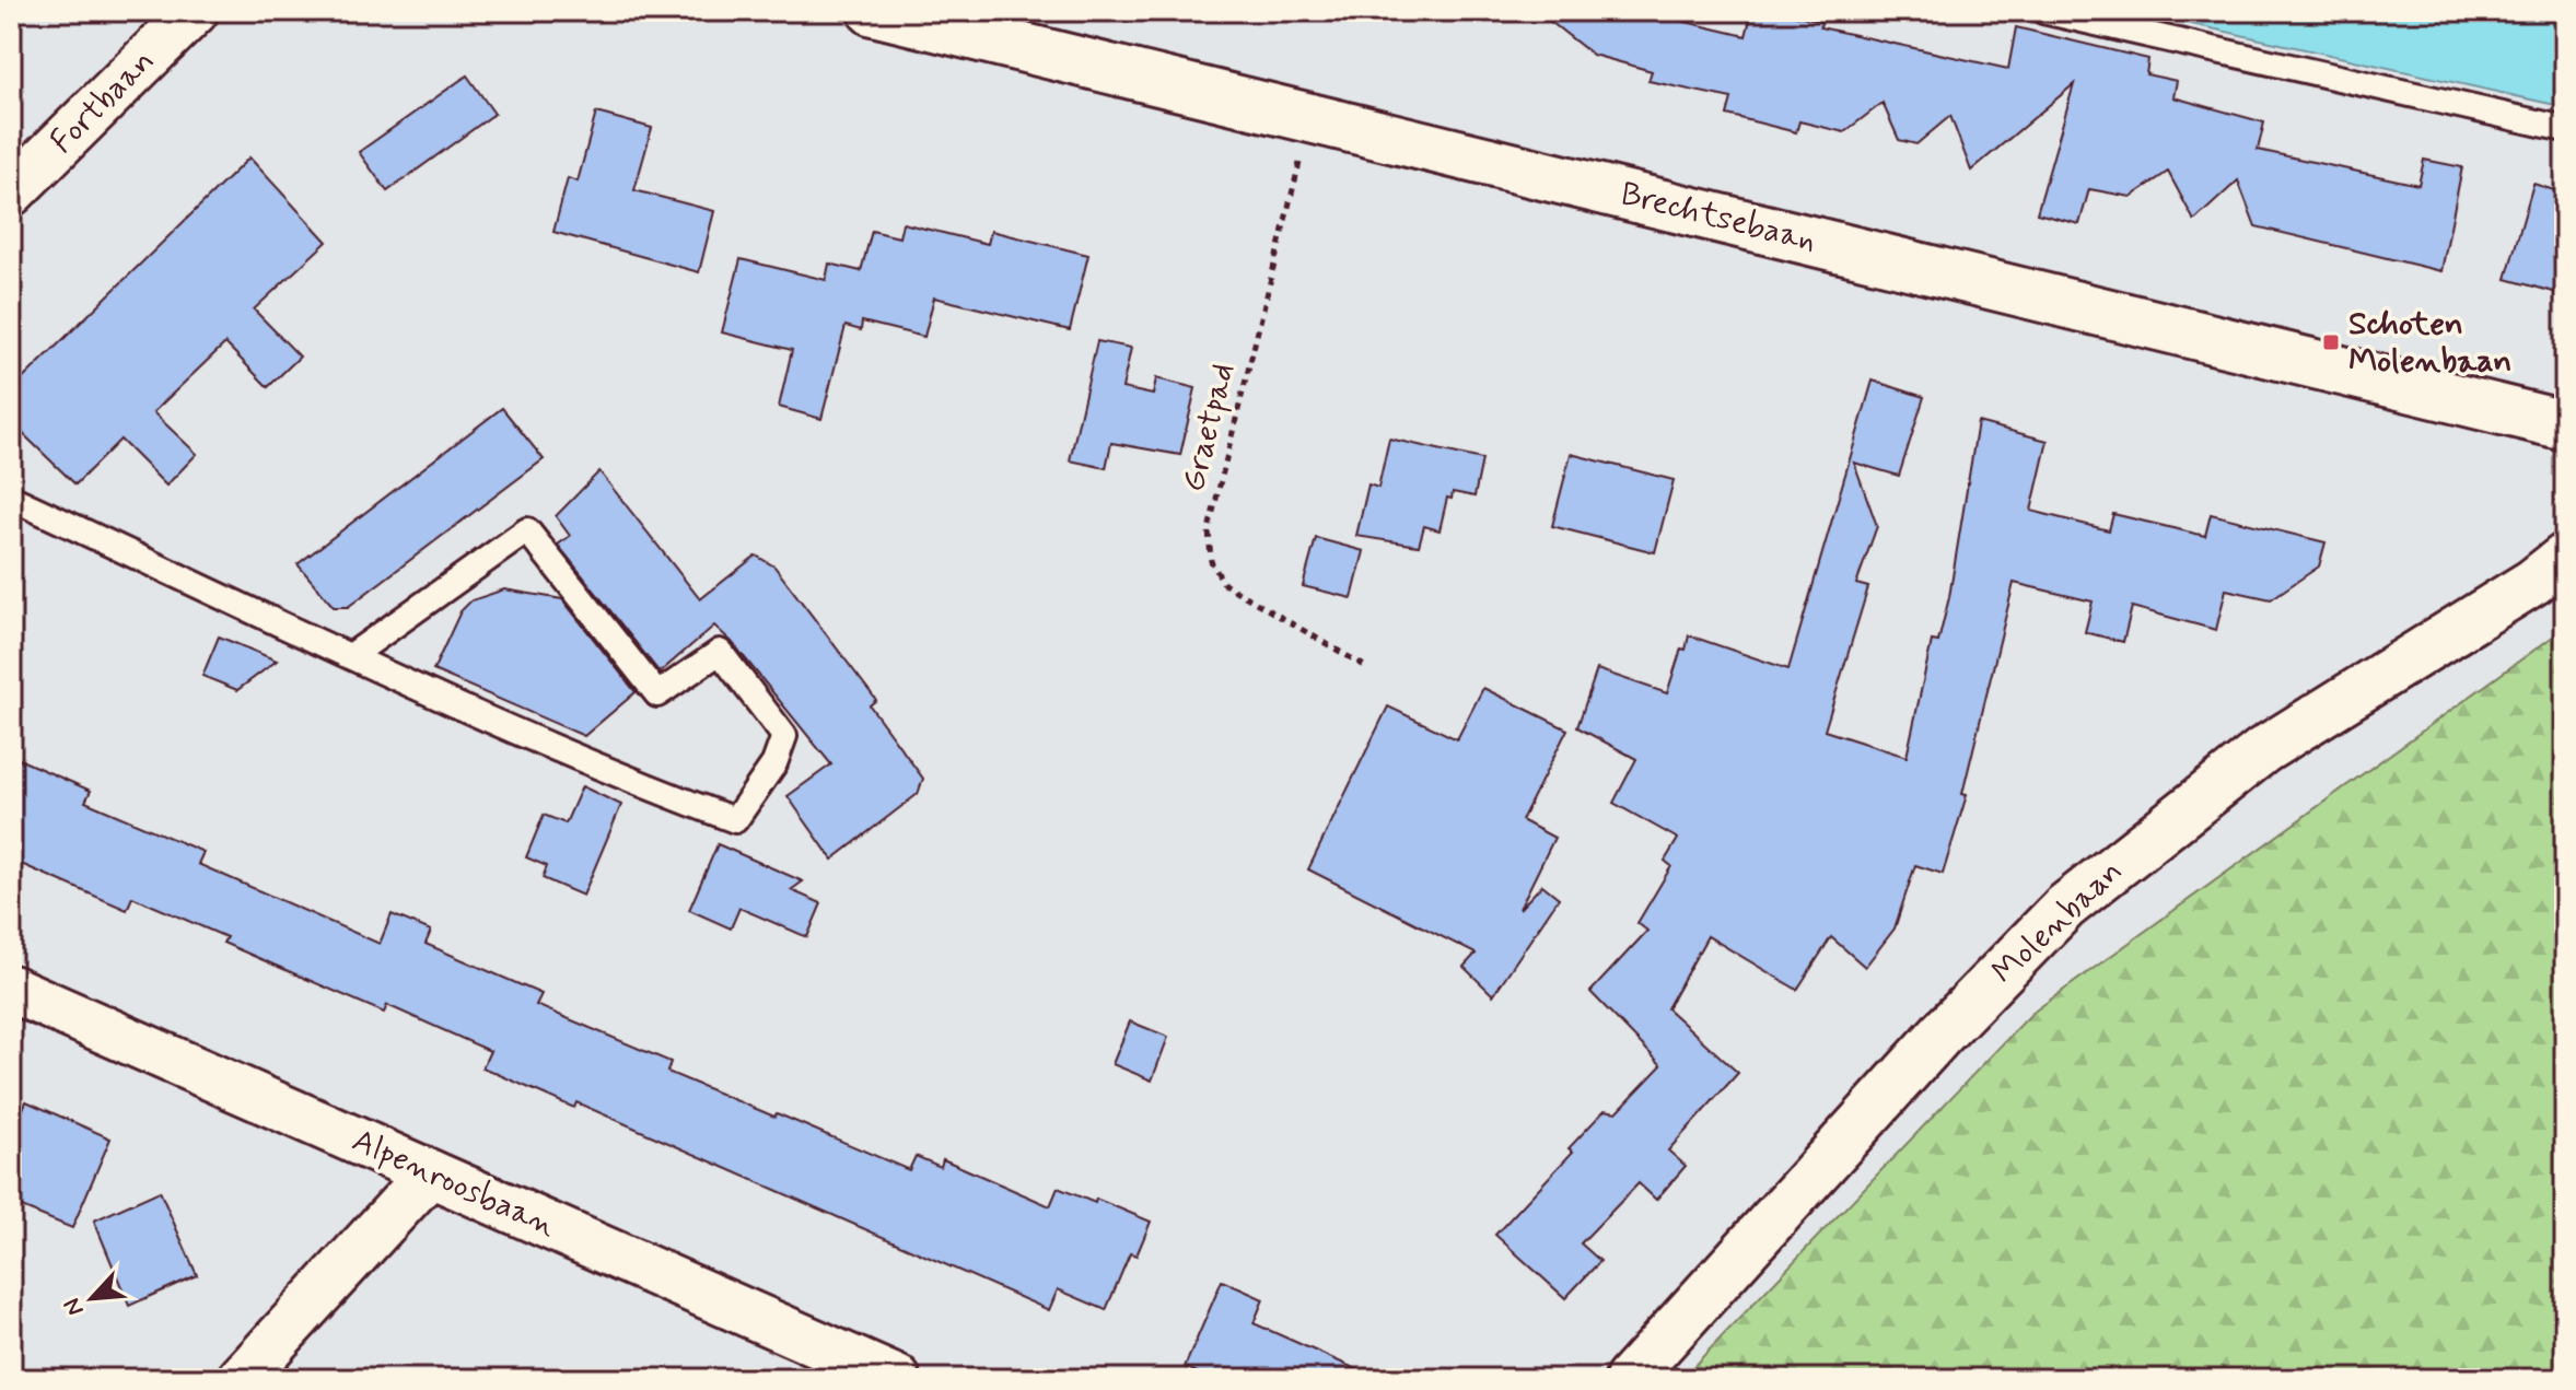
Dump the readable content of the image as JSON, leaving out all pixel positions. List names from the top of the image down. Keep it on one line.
{"streets":{"main road":["Brechtsebaan"],"street":["Fortbaan","Molenbaan","Alpenroosbaan"],"path":["Graetpad"]},"crossings":[["Brechtsebaan","Graetpad"]],"places":{"transit":["Schoten Molenbaan"]},"north":"bottom left"}
